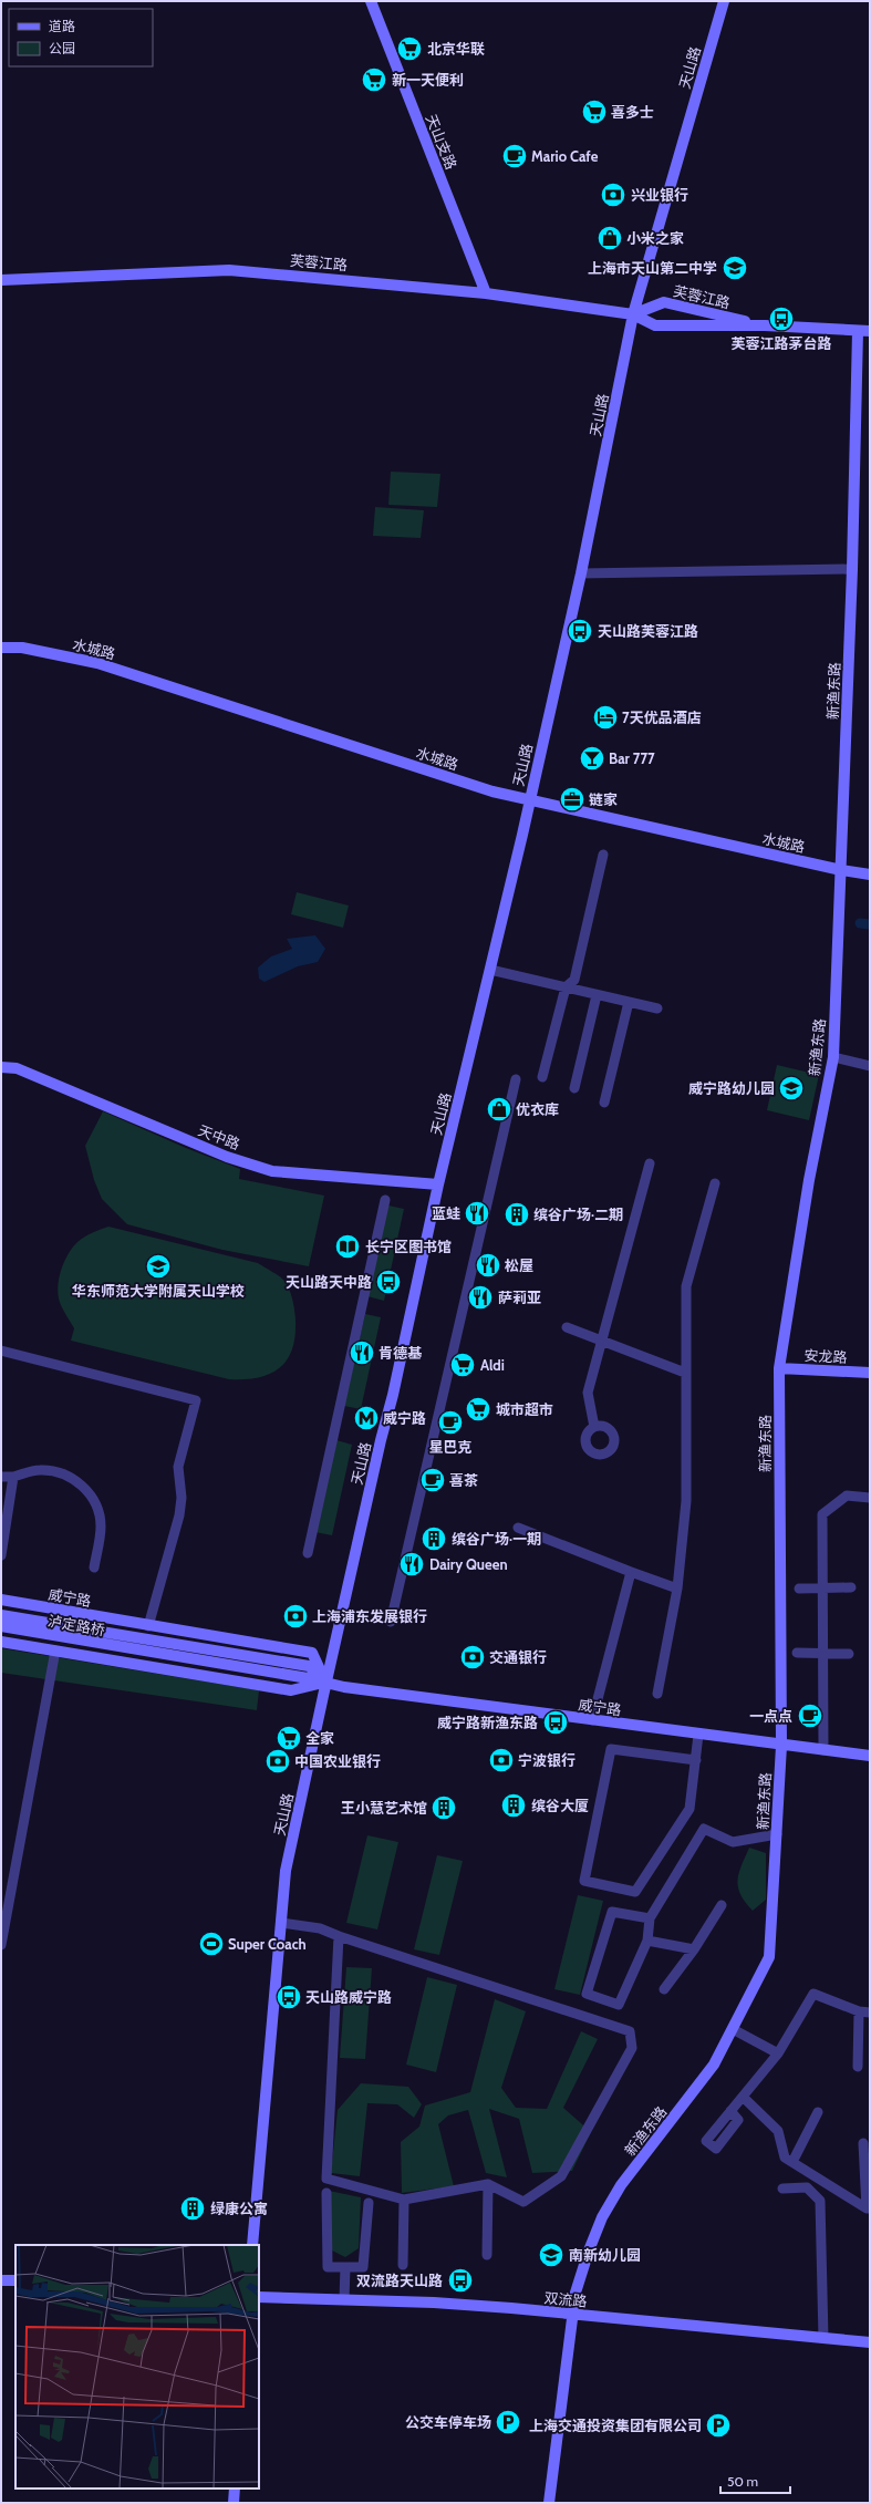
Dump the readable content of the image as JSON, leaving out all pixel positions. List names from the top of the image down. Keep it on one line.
{"streets":{"street":["天山路","天山支路","芙蓉江路","水城路","新渔东路","天中路","安龙路","威宁路","泸定路桥","双流路"]},"crossings":[["天山路","芙蓉江路"],["天山路","水城路"],["天山路","天中路"],["天山路","威宁路"],["天山支路","芙蓉江路"],["芙蓉江路","新渔东路"],["水城路","新渔东路"],["新渔东路","安龙路"],["新渔东路","威宁路"],["新渔东路","双流路"],["威宁路","泸定路桥"]],"places":{"supermarket":["北京华联","新一天便利","喜多士","Aldi","城市超市","全家"],"cafe":["Mario Cafe","星巴克","喜茶","一点点"],"bank":["兴业银行","上海浦东发展银行","交通银行","宁波银行","中国农业银行"],"shop":["小米之家","优衣库"],"school or university":["上海市天山第二中学","威宁路幼儿园","华东师范大学附属天山学校","南新幼儿园"],"bus stop":["芙蓉江路茅台路","天山路芙蓉江路","天山路天中路","威宁路新渔东路","天山路威宁路","双流路天山路"],"hotel":["7天优品酒店"],"bar":["Bar 777"],"office":["链家"],"restaurant":["蓝蛙","松屋","萨莉亚","肯德基","Dairy Queen"],"building":["缤谷广场·二期","缤谷广场·一期","缤谷大厦","王小慧艺术馆","绿康公寓"],"library":["长宁区图书馆"],"metro station":["威宁路"],"sports":["Super Coach"],"parking":["公交车停车场","上海交通投资集团有限公司"]},"legend":["道路","公园"],"scale_bar":"50 m"}
